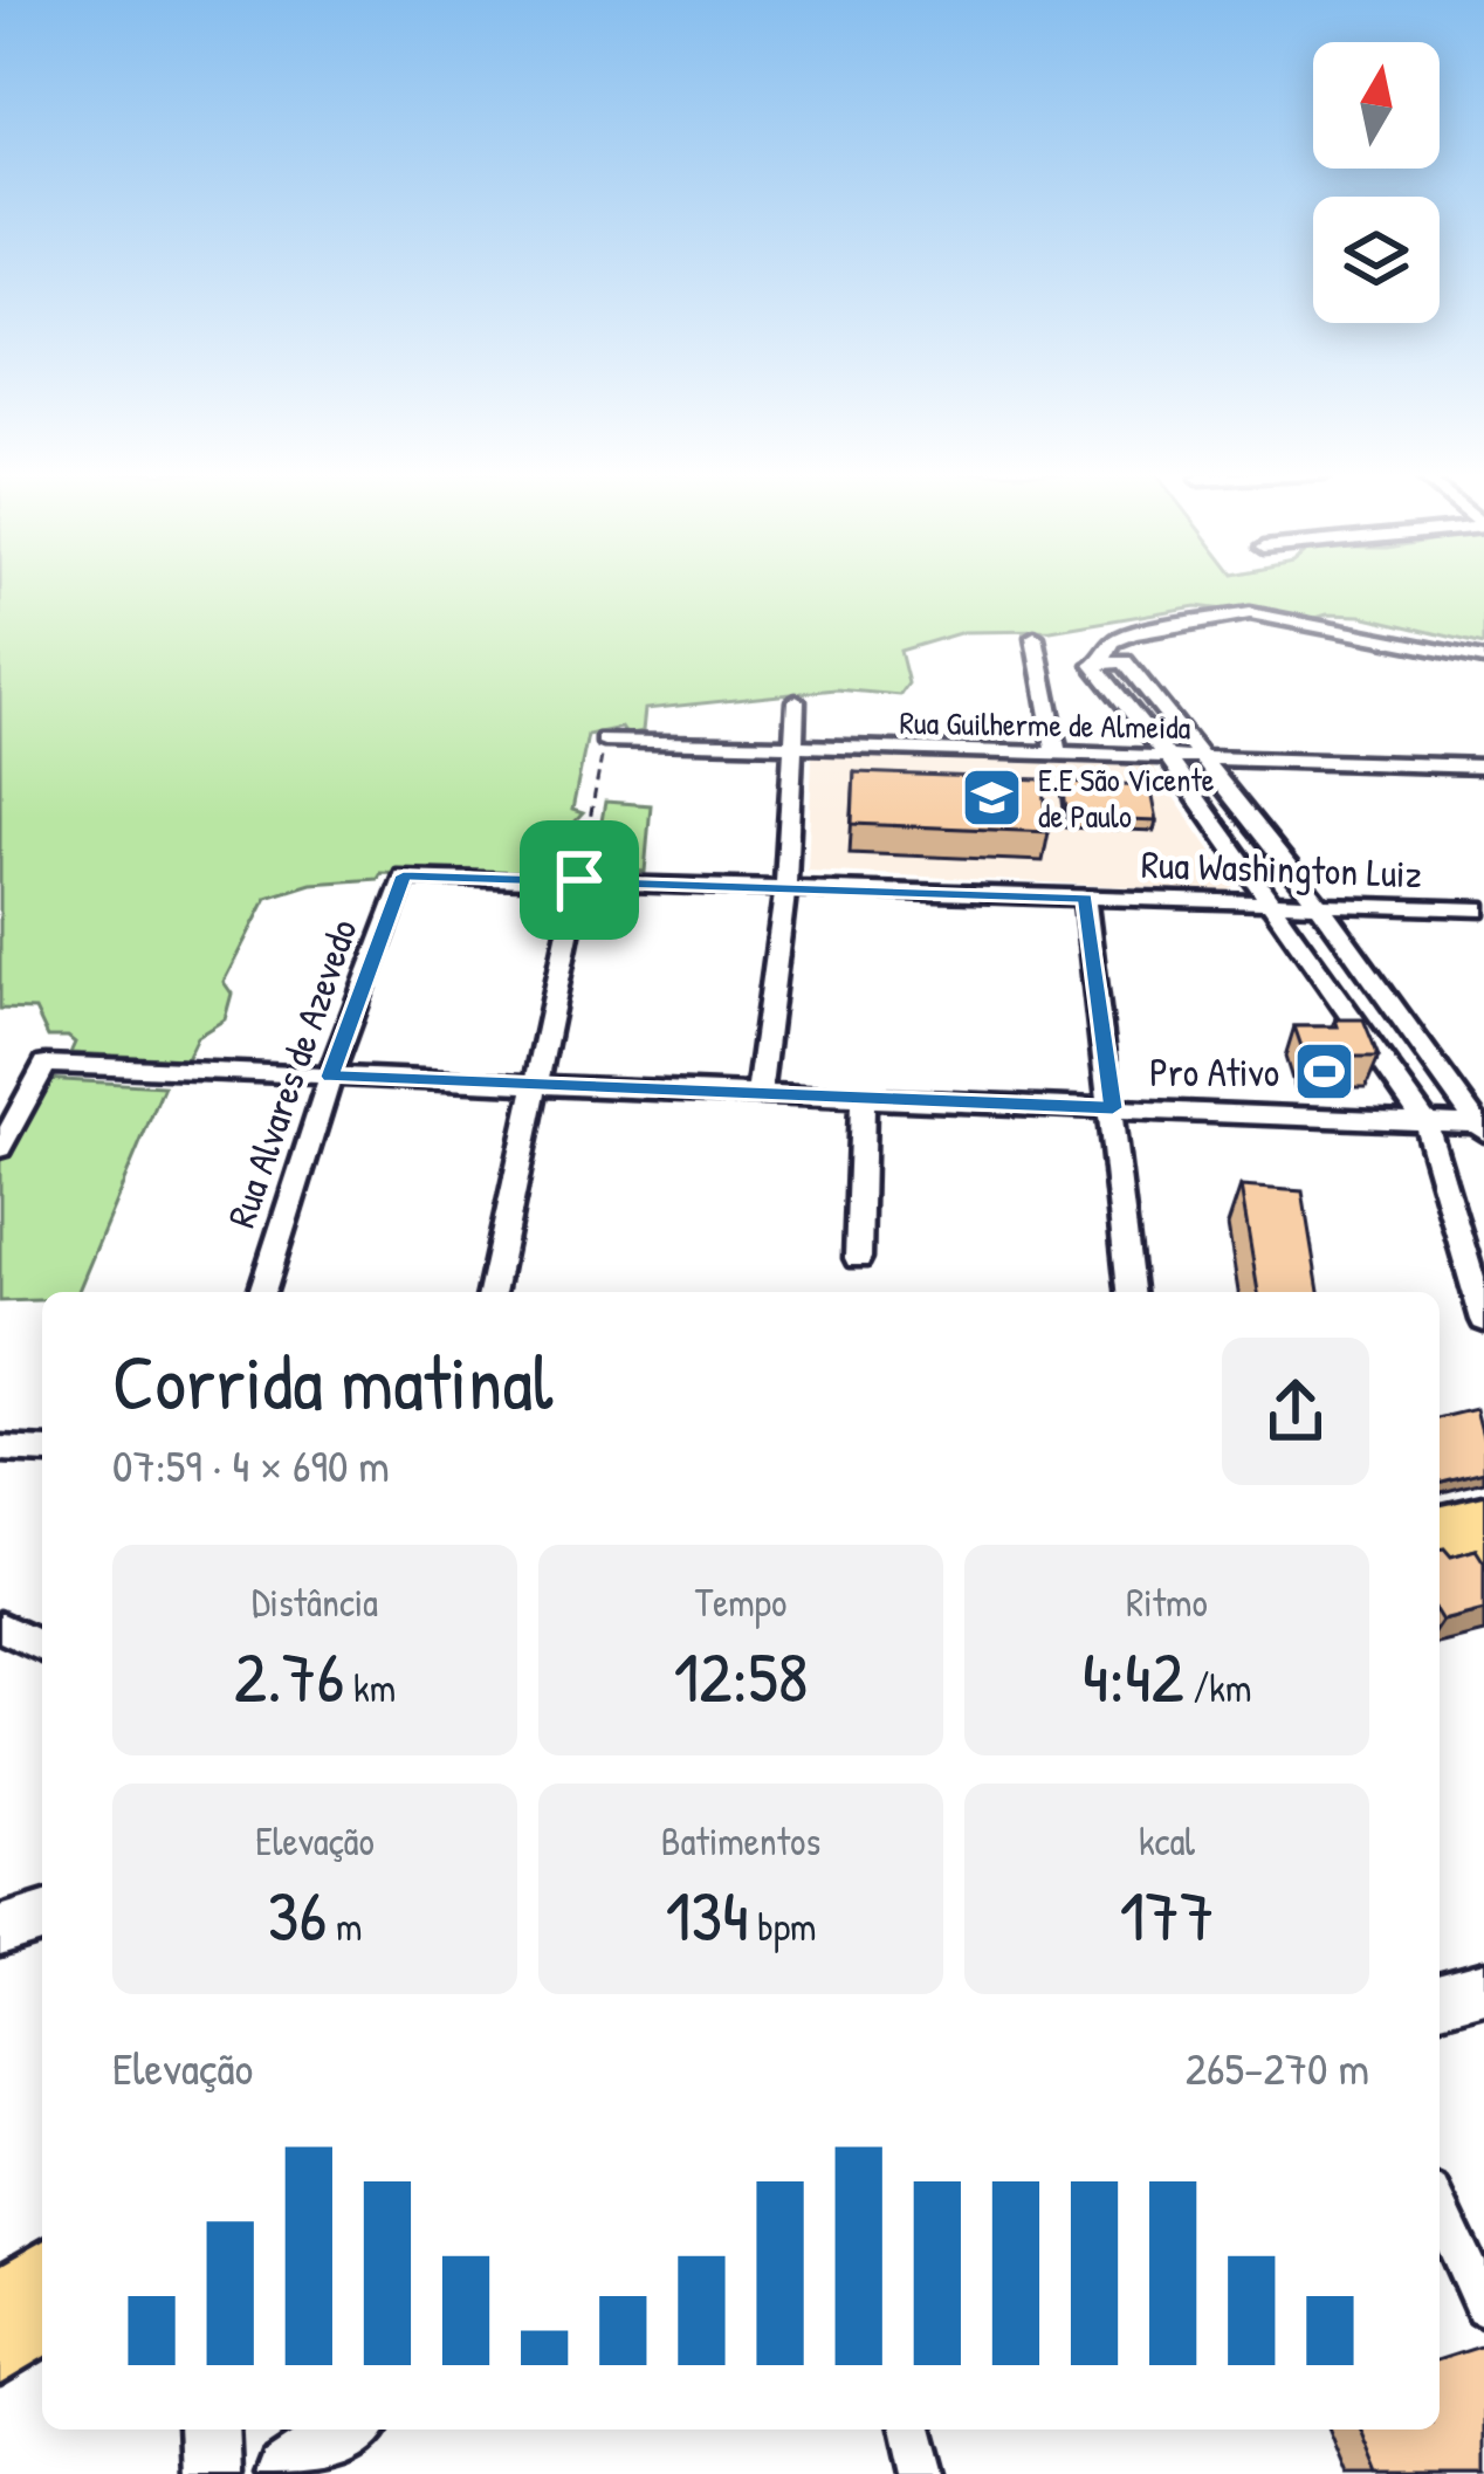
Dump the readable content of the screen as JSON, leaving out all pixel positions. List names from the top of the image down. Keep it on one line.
{"streets":{"street":["Rua Guilherme de Almeida","Rua Washington Luiz","Rua Alvares de Azevedo"]},"crossings":[["Rua Washington Luiz","Rua Alvares de Azevedo"]],"places":{"school or university":["E.E São Vicente de Paulo"],"sports":["Pro Ativo"]},"north":"top","page":{"heading":["Corrida matinal","07:59 · 4 × 690 m"],"stats":[["Distância","2.76 km"],["Tempo","12:58"],["Ritmo","4:42 /km"],["Elevação","36 m"],["Batimentos","134 bpm"],["kcal","177"]],"chart":["Elevação","265–270 m"]}}
